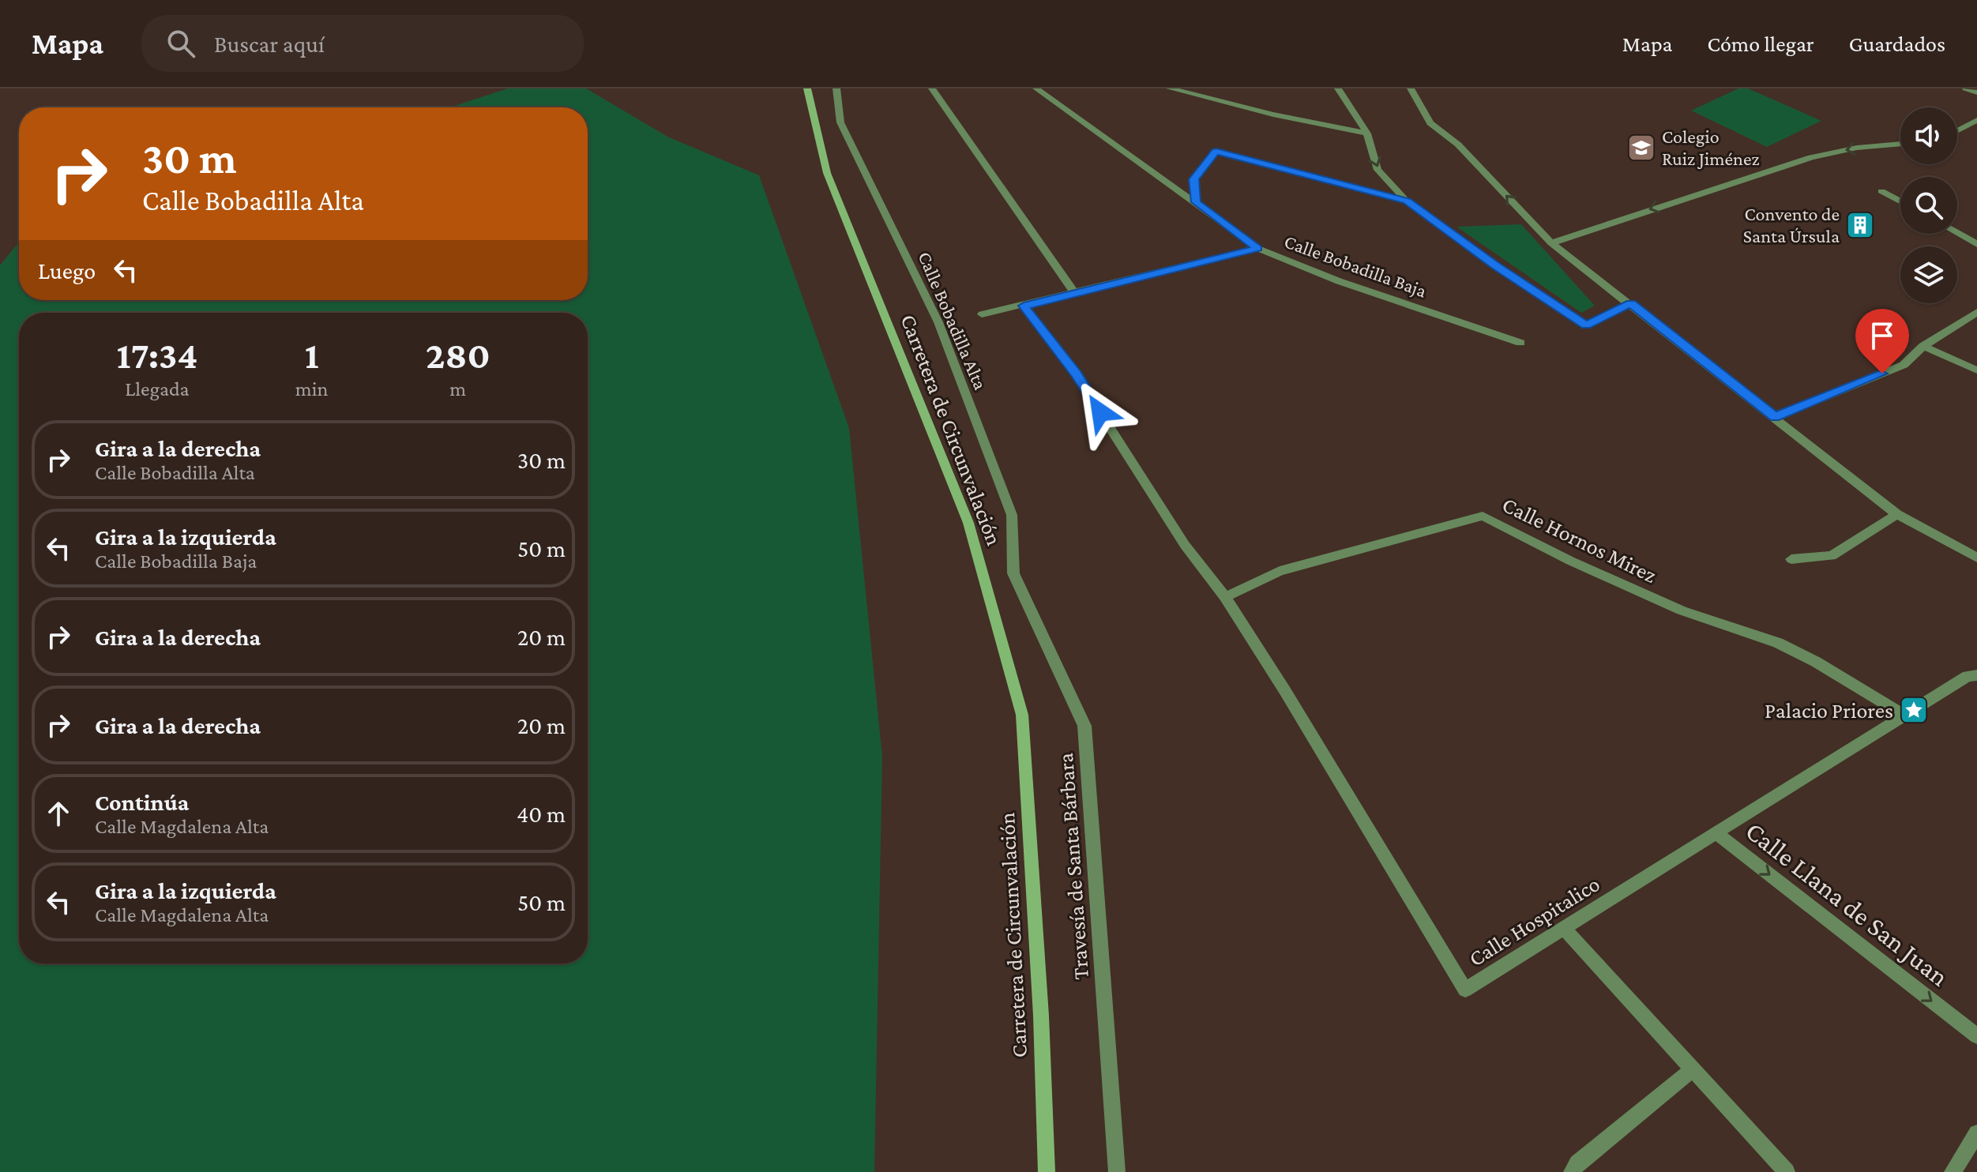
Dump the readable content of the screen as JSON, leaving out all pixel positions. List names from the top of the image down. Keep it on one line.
{"streets":{"main road":["Carretera de Circunvalación"],"street":["Calle Bobadilla Baja","Calle Bobadilla Alta","Calle Hornos Mirez","Travesía de Santa Bárbara","Calle Llana de San Juan","Calle Hospitalico"]},"crossings":[["Calle Bobadilla Baja","Calle Bobadilla Alta"],["Calle Bobadilla Alta","Travesía de Santa Bárbara"],["Calle Bobadilla Alta","Calle Hospitalico"],["Calle Hornos Mirez","Calle Hospitalico"],["Calle Llana de San Juan","Calle Hospitalico"]],"one_way":["Calle Llana de San Juan"],"places":{"school or university":["Colegio Ruiz Jiménez"],"building":["Convento de Santa Úrsula"],"place":["Palacio Priores"]},"page":{"header":"Mapa","search":"Buscar aquí","nav":["Mapa","Cómo llegar","Guardados"],"turn":["30 m","Calle Bobadilla Alta"],"then":"Luego","eta":["17:34","Llegada","1","min","280","m"],"list":[{"name":"Gira a la derecha","note":"Calle Bobadilla Alta","value":"30 m"},{"name":"Gira a la izquierda","note":"Calle Bobadilla Baja","value":"50 m"},{"name":"Gira a la derecha","value":"20 m"},{"name":"Gira a la derecha","value":"20 m"},{"name":"Continúa","note":"Calle Magdalena Alta","value":"40 m"},{"name":"Gira a la izquierda","note":"Calle Magdalena Alta","value":"50 m"}]}}
